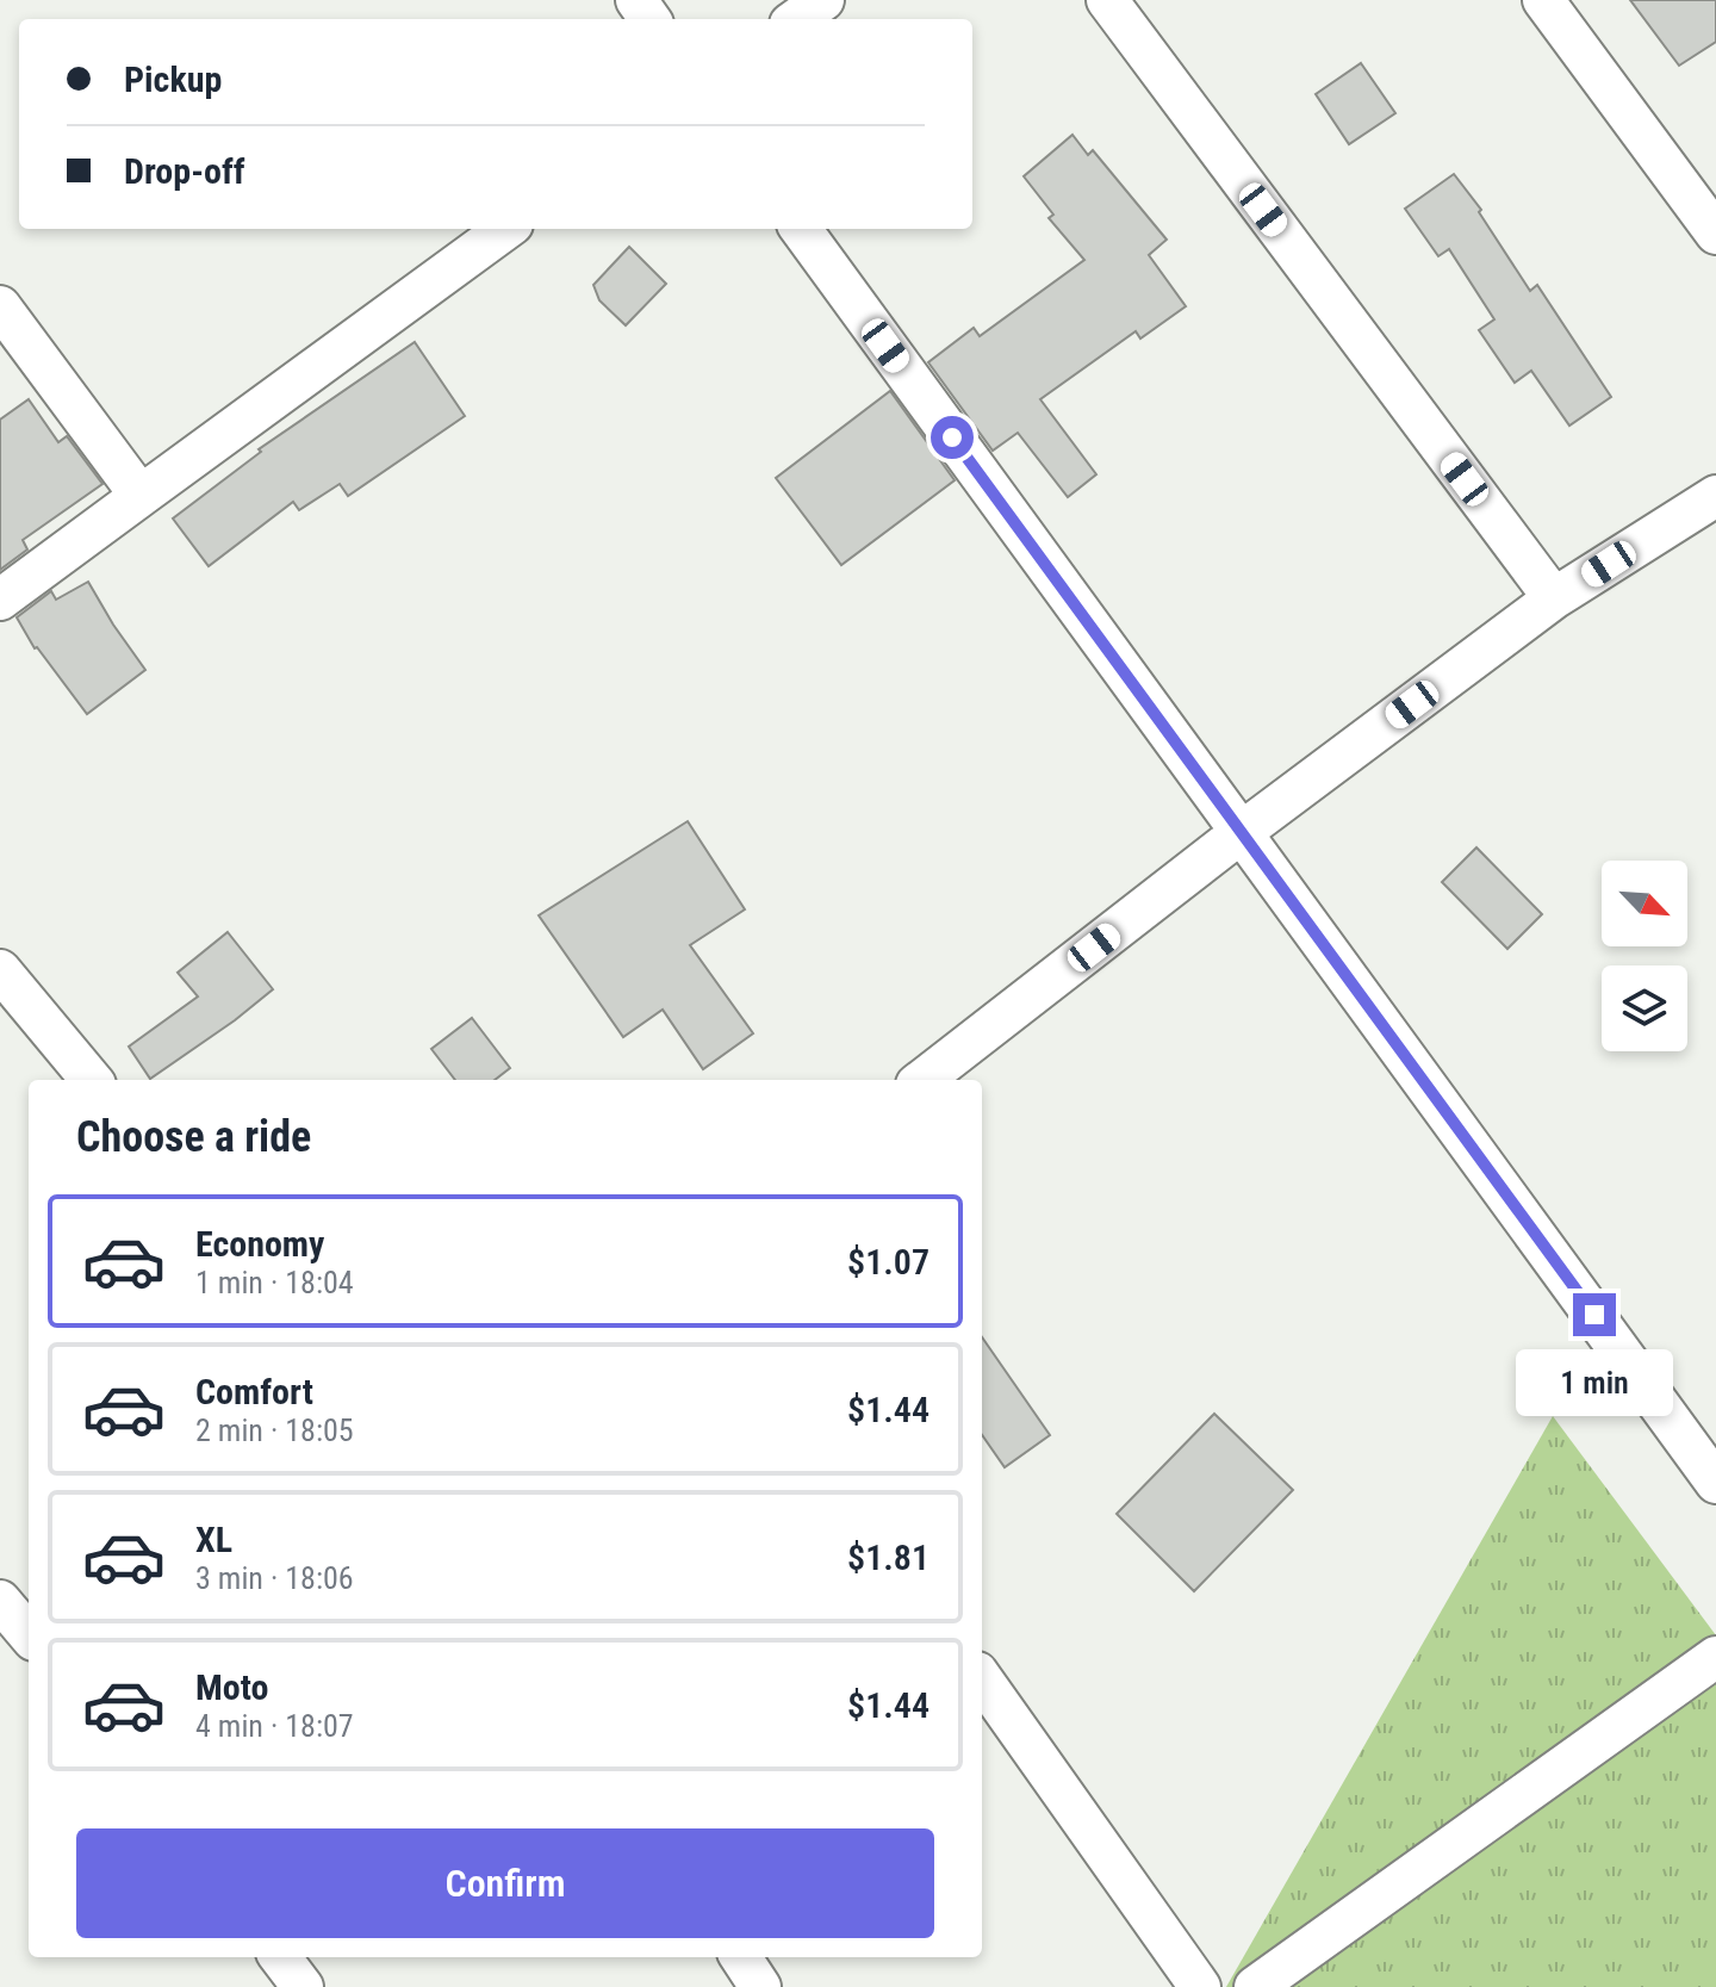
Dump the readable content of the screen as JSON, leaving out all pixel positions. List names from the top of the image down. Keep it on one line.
{"north":"bottom right","page":{"banner":["Pickup","Drop-off"],"heading":"Choose a ride","list":[{"name":"Economy","note":"1 min · 18:04","value":"$1.07"},{"name":"Comfort","note":"2 min · 18:05","value":"$1.44"},{"name":"XL","note":"3 min · 18:06","value":"$1.81"},{"name":"Moto","note":"4 min · 18:07","value":"$1.44"}],"bubble":"1 min","buttons":"Confirm"}}
